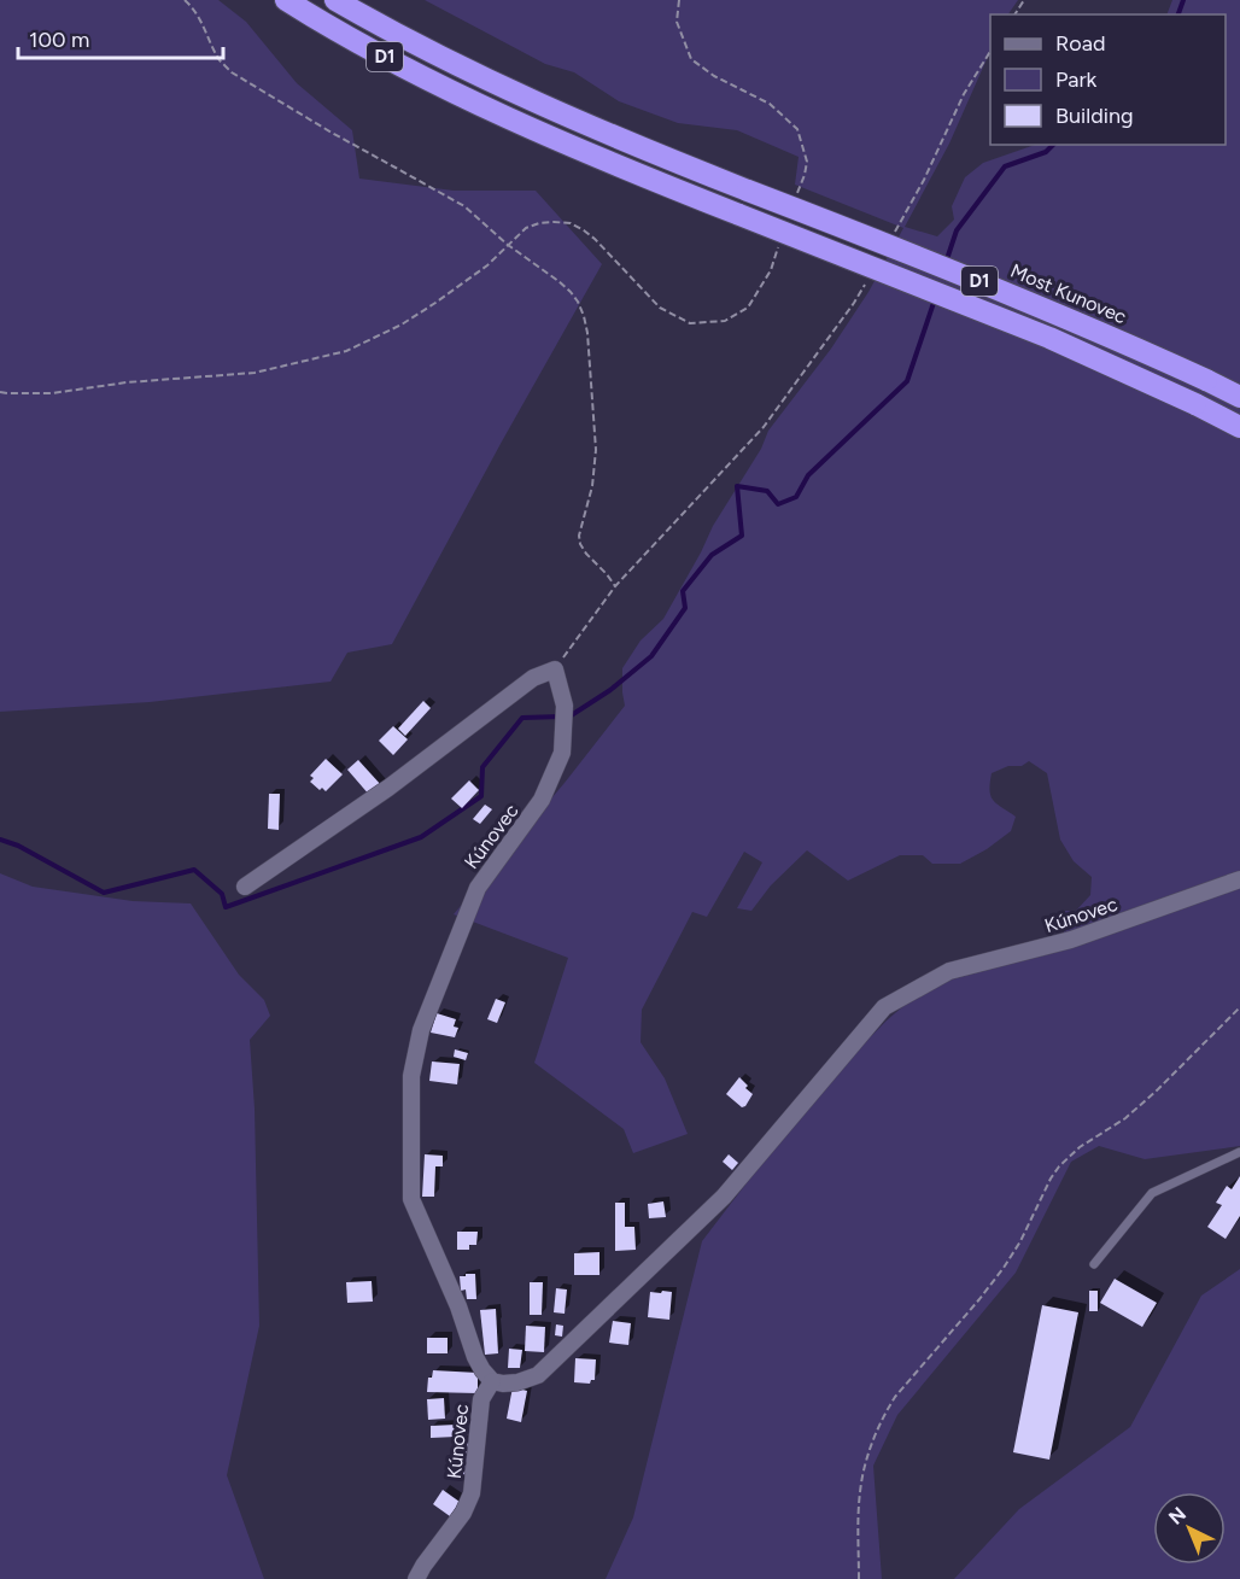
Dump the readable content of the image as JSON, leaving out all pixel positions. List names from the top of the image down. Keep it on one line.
{"streets":{"highway":["D1","Most Kunovec"],"street":["Kúnovec"]},"legend":["Road","Park","Building"],"scale_bar":"100 m","north":"top left"}
